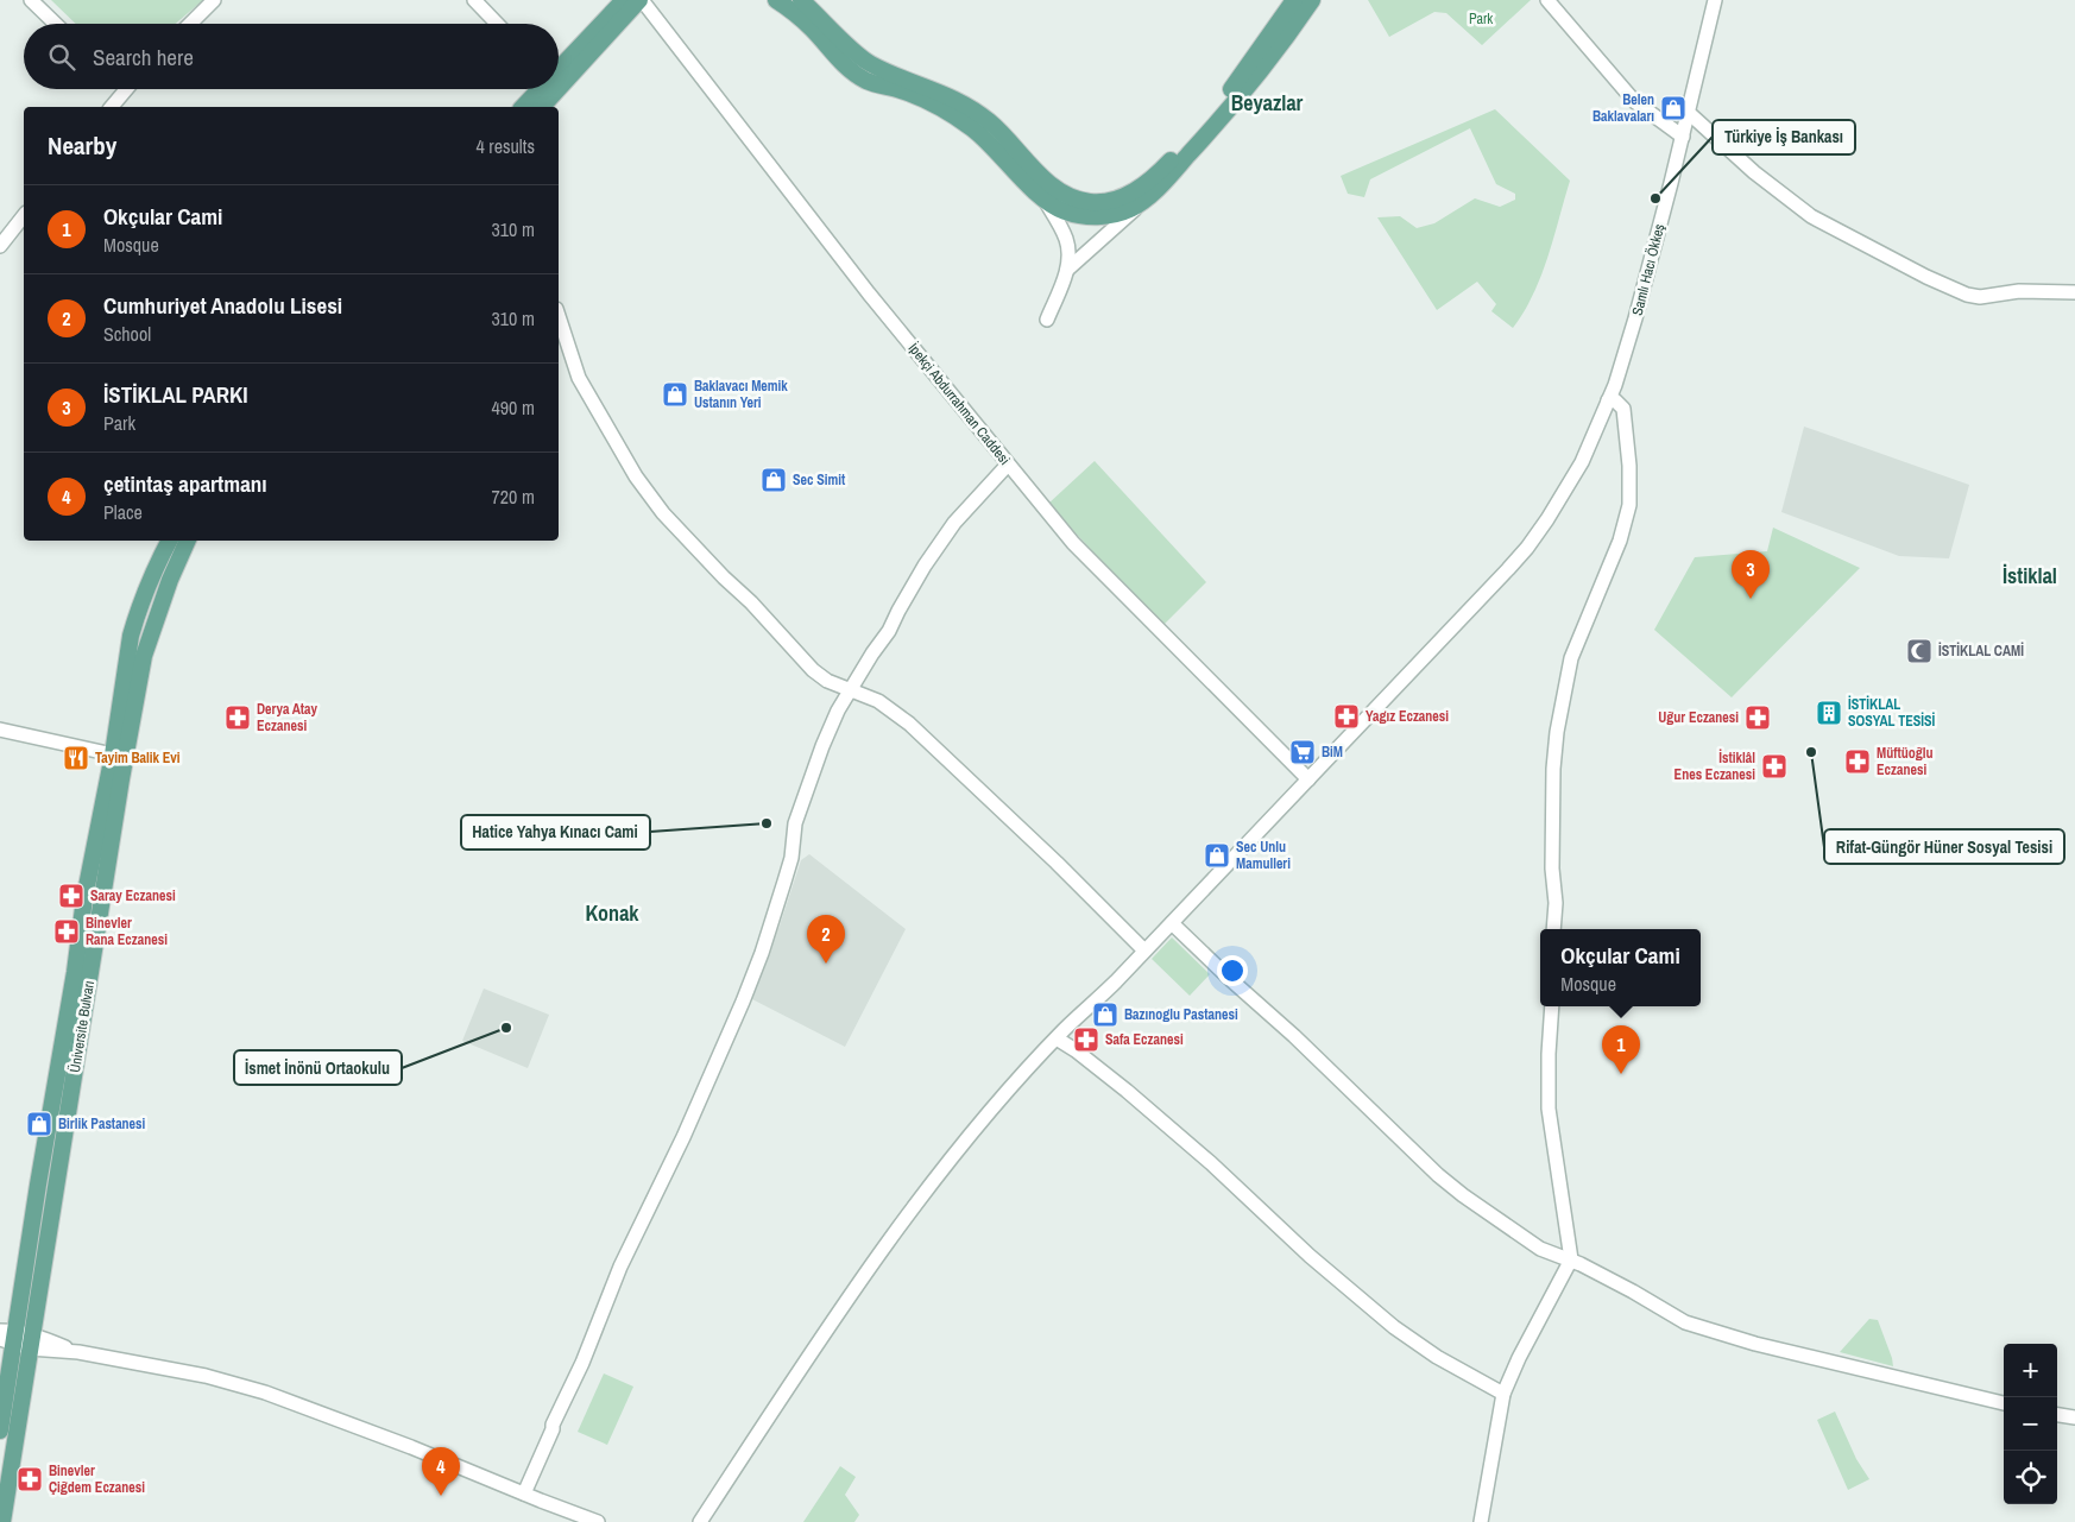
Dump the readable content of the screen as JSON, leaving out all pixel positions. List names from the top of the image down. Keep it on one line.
{"streets":{"main road":["Üniversite Bulvarı"],"street":["Samlı Hacı Ökkeş","İpekçi Abdurrahman Caddesi"]},"crossings":[["Samlı Hacı Ökkeş","İpekçi Abdurrahman Caddesi"]],"districts":["Beyazlar","İstiklal","Konak"],"parks":["Park"],"places":{"shop":["Belen Baklavaları","Baklavacı Memik Ustanın Yeri","Sec Simit","Sec Unlu Mamulleri","Bazınoglu Pastanesi","Birlik Pastanesi"],"other":["Türkiye İş Bankası","Rifat-Güngör Hüner Sosyal Tesisi","Hatice Yahya Kınacı Cami","İsmet İnönü Ortaokulu"],"mosque":["İSTİKLAL CAMİ"],"building":["İSTİKLAL SOSYAL TESİSİ"],"pharmacy":["Yagız Eczanesi","Derya Atay Eczanesi","Uğur Eczanesi","Müftüoğlu Eczanesi","İstiklâl Enes Eczanesi","Saray Eczanesi","Binevler Rana Eczanesi","Safa Eczanesi","Binevler Çiğdem Eczanesi"],"supermarket":["BiM"],"restaurant":["Tayim Balik Evi"]},"page":{"search":"Search here","heading":["Nearby","4 results"],"list":[{"mark":"1","name":"Okçular Cami","note":"Mosque","value":"310 m"},{"mark":"2","name":"Cumhuriyet Anadolu Lisesi","note":"School","value":"310 m"},{"mark":"3","name":"İSTİKLAL PARKI","note":"Park","value":"490 m"},{"mark":"4","name":"çetintaş apartmanı","note":"Place","value":"720 m"}],"pins":["3","2","1","4"],"popup":["Okçular Cami","Mosque"],"map_buttons":["+","−"]}}
